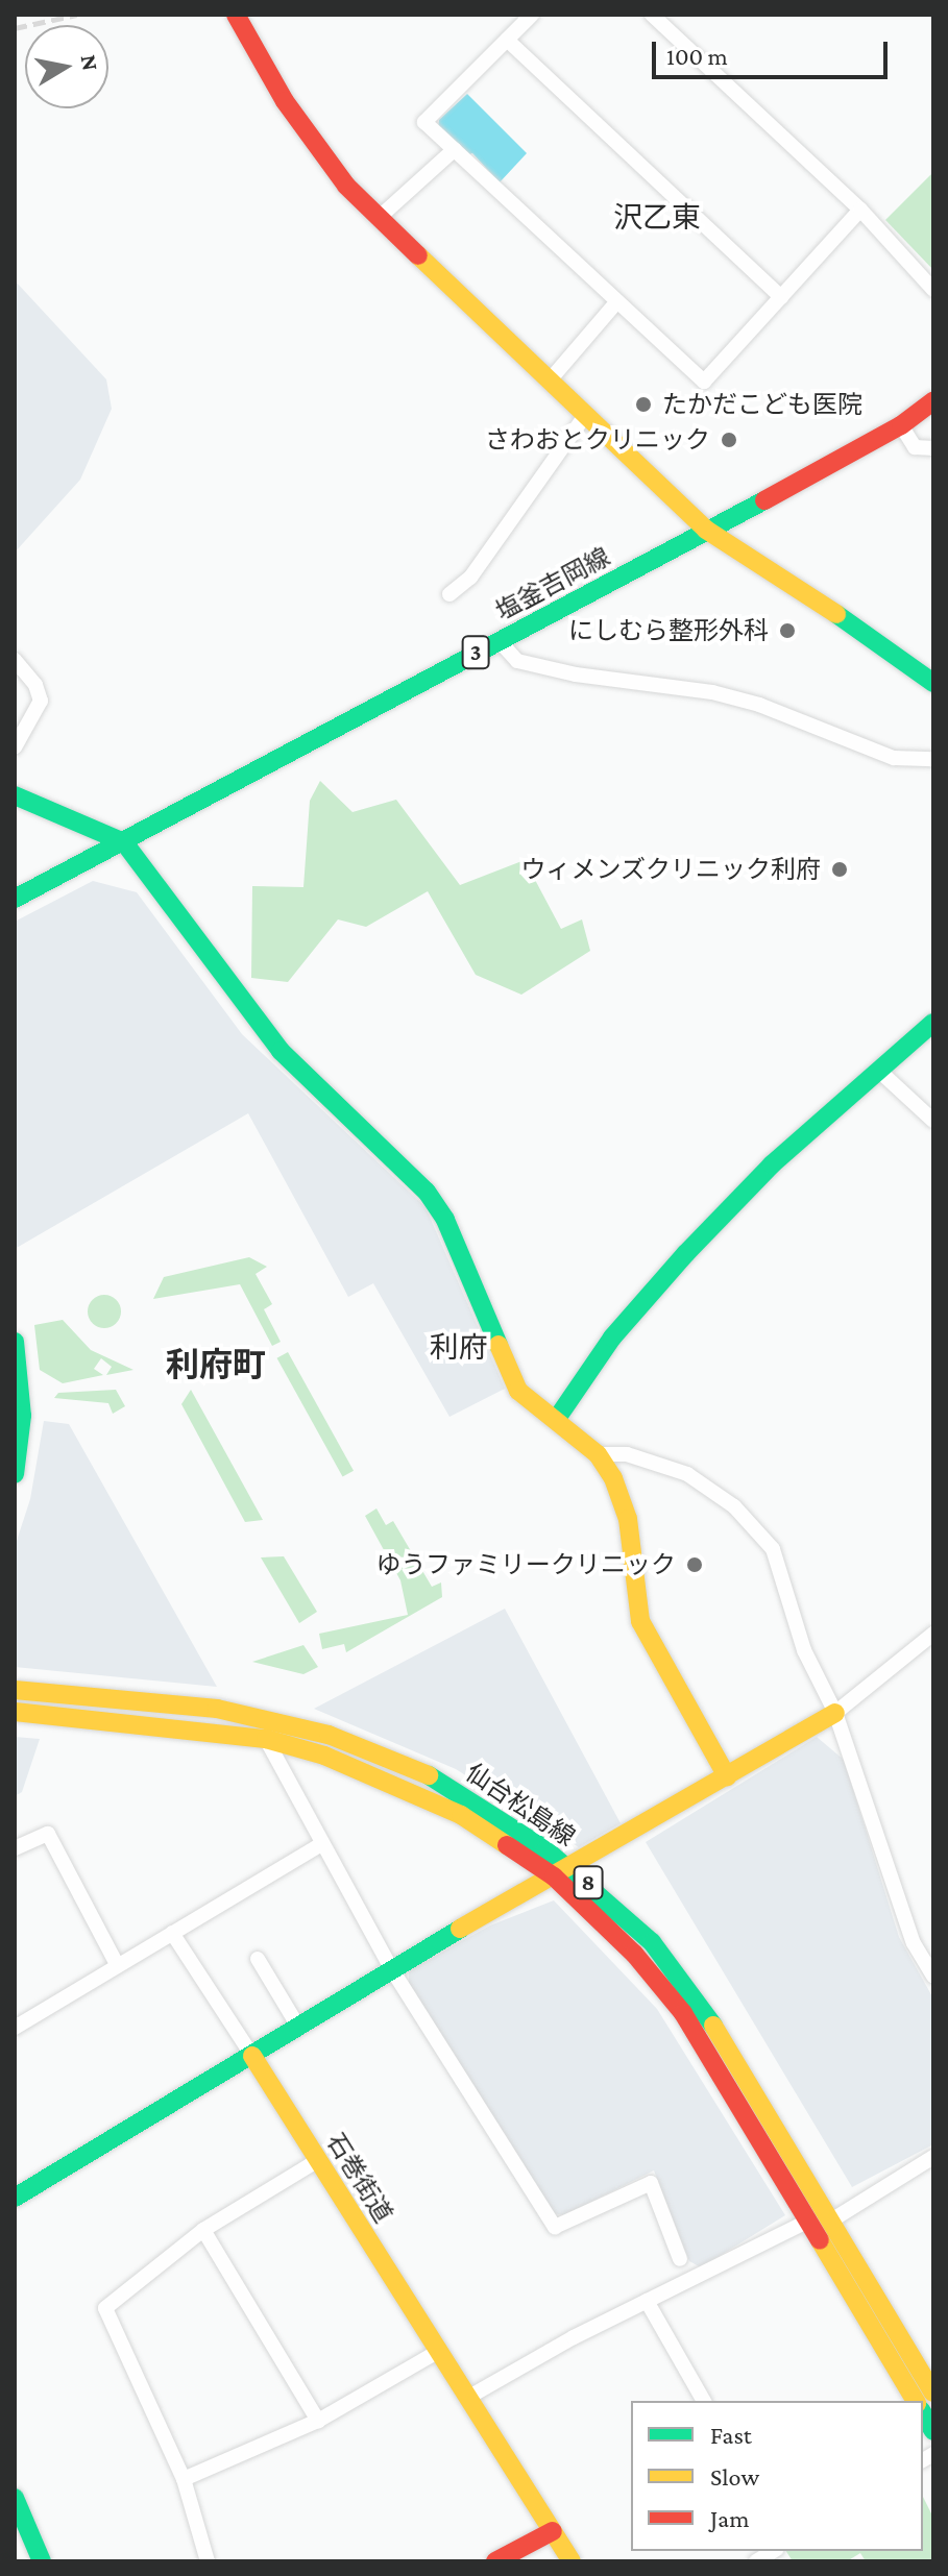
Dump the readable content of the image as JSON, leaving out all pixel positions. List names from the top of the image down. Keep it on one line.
{"streets":{"street":["塩釜吉岡線","3","仙台松島線","8","石巻街道"]},"districts":["沢乙東","利府","利府町"],"places":["たかだこども医院","さわおとクリニック","にしむら整形外科","ウィメンズクリニック利府","ゆうファミリークリニック"],"legend":["Fast","Slow","Jam"],"scale_bar":"100 m","north":"right"}
